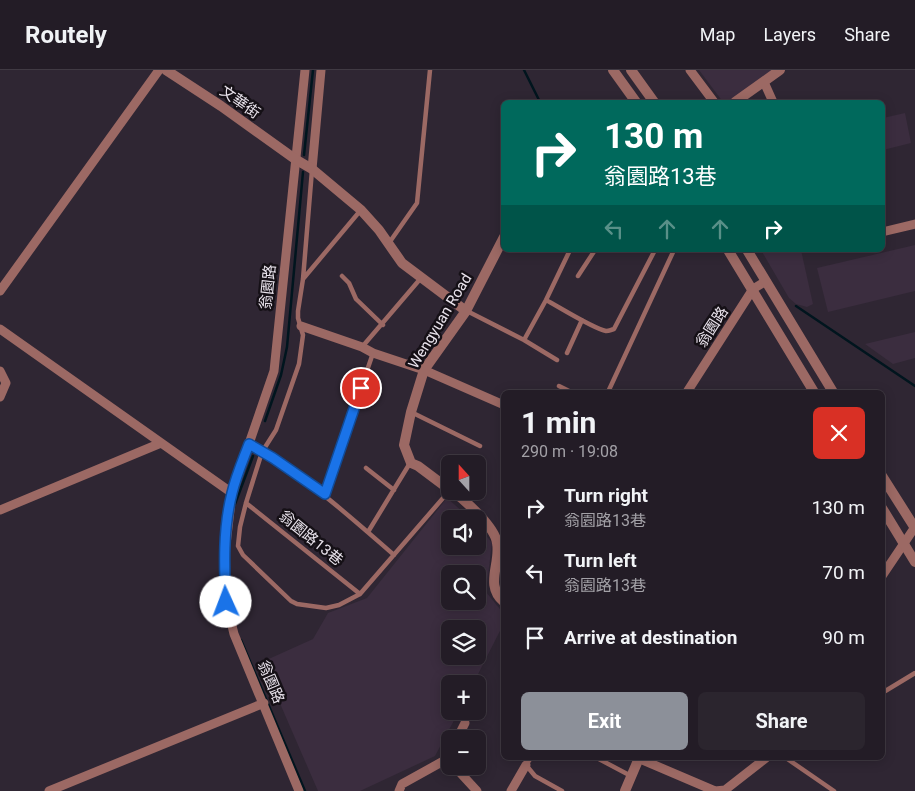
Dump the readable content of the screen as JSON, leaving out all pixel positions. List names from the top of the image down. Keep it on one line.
{"streets":{"street":["文華街","翁園路","Wengyuan Road"],"lane":["翁園路13巷"]},"crossings":[["文華街","翁園路"]],"north":"top","page":{"header":"Routely","nav":["Map","Layers","Share"],"turn":["130 m","翁園路13巷"],"heading":["1 min","290 m · 19:08"],"map_buttons":["+","−"],"list":[{"name":"Turn right","note":"翁園路13巷","value":"130 m"},{"name":"Turn left","note":"翁園路13巷","value":"70 m"},{"name":"Arrive at destination","value":"90 m"}],"buttons":["Exit","Share"]}}
